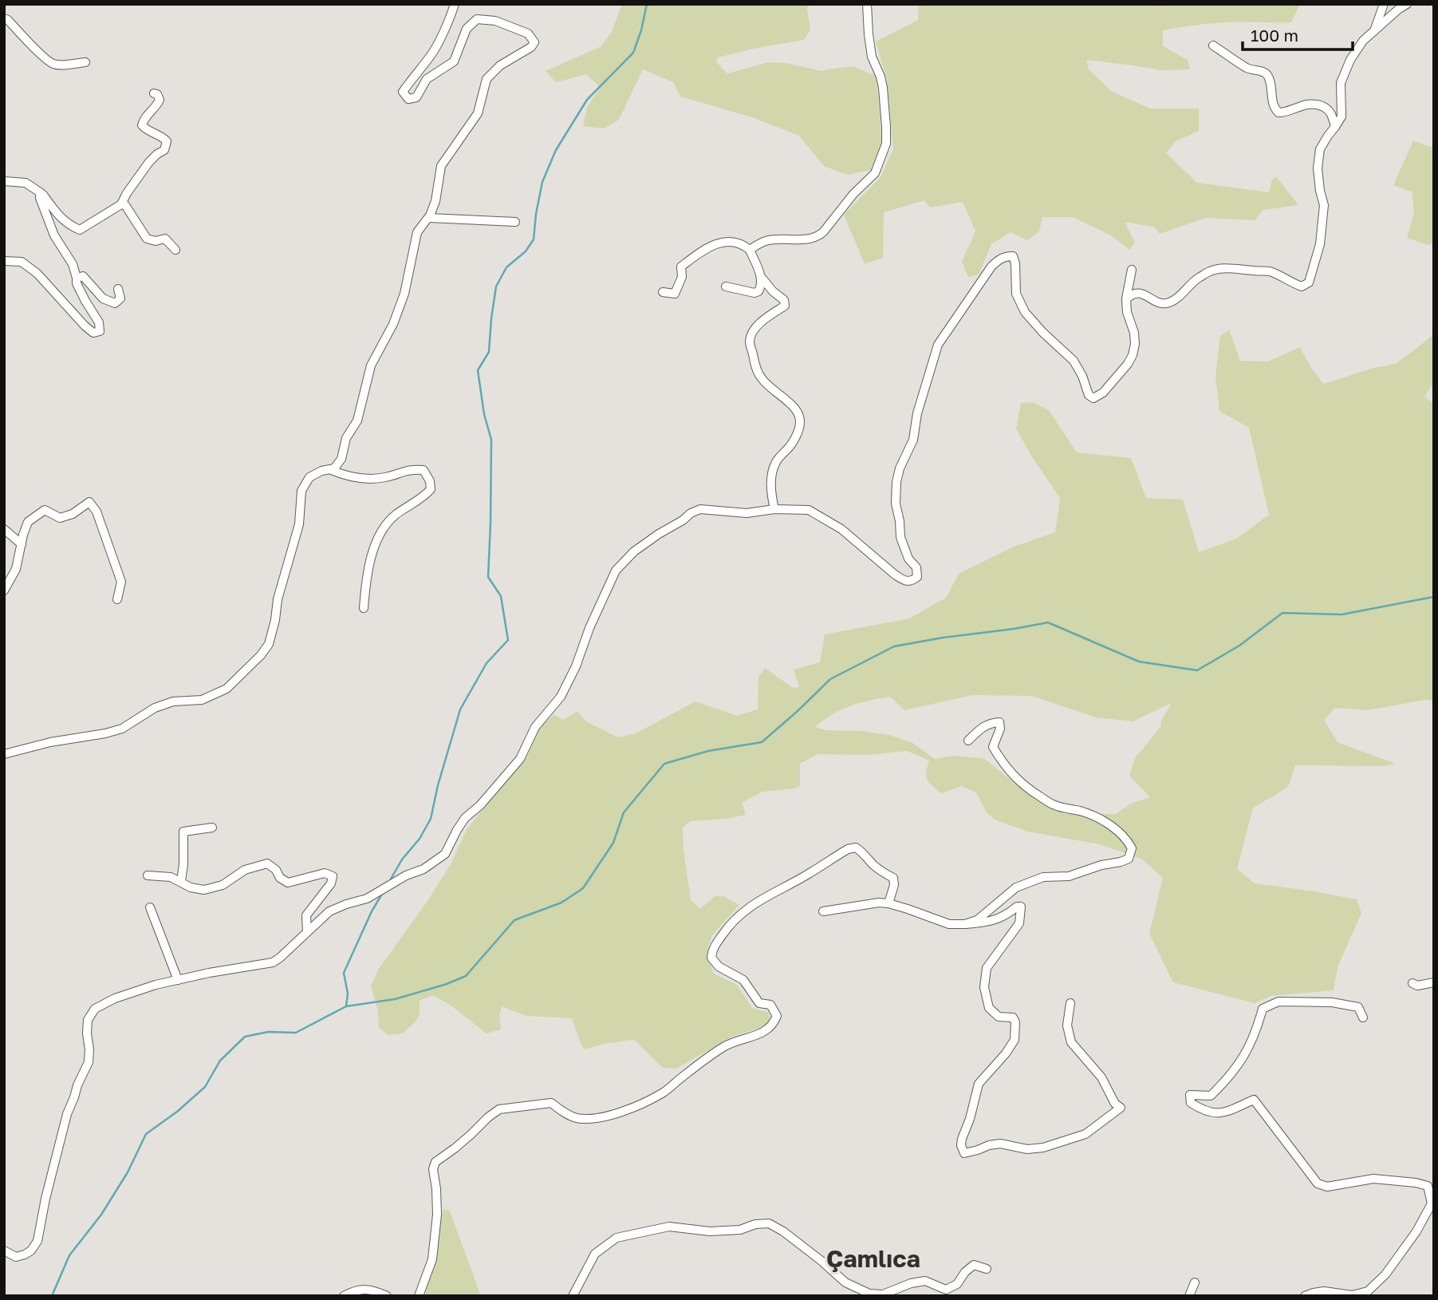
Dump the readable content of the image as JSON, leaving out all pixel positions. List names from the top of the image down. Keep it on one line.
{"districts":["Çamlıca"],"scale_bar":"100 m"}
